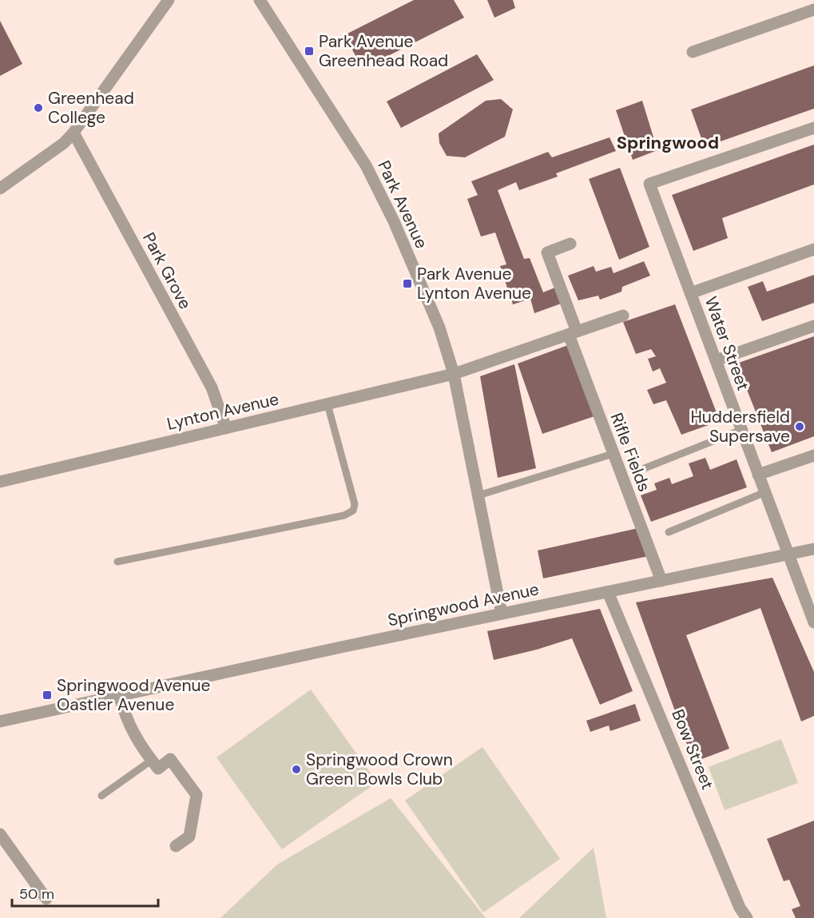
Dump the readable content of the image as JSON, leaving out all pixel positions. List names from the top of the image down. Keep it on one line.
{"streets":{"street":["Park Avenue","Park Grove","Water Street","Lynton Avenue","Rifle Fields","Springwood Avenue","Bow Street"]},"crossings":[["Park Avenue","Lynton Avenue"],["Park Avenue","Springwood Avenue"],["Park Grove","Lynton Avenue"],["Water Street","Springwood Avenue"],["Rifle Fields","Springwood Avenue"],["Springwood Avenue","Bow Street"]],"districts":["Springwood"],"places":{"transit":["Park Avenue Greenhead Road","Park Avenue Lynton Avenue","Springwood Avenue Oastler Avenue"],"other":["Greenhead College","Huddersfield Supersave","Springwood Crown Green Bowls Club"]},"scale_bar":"50 m"}
